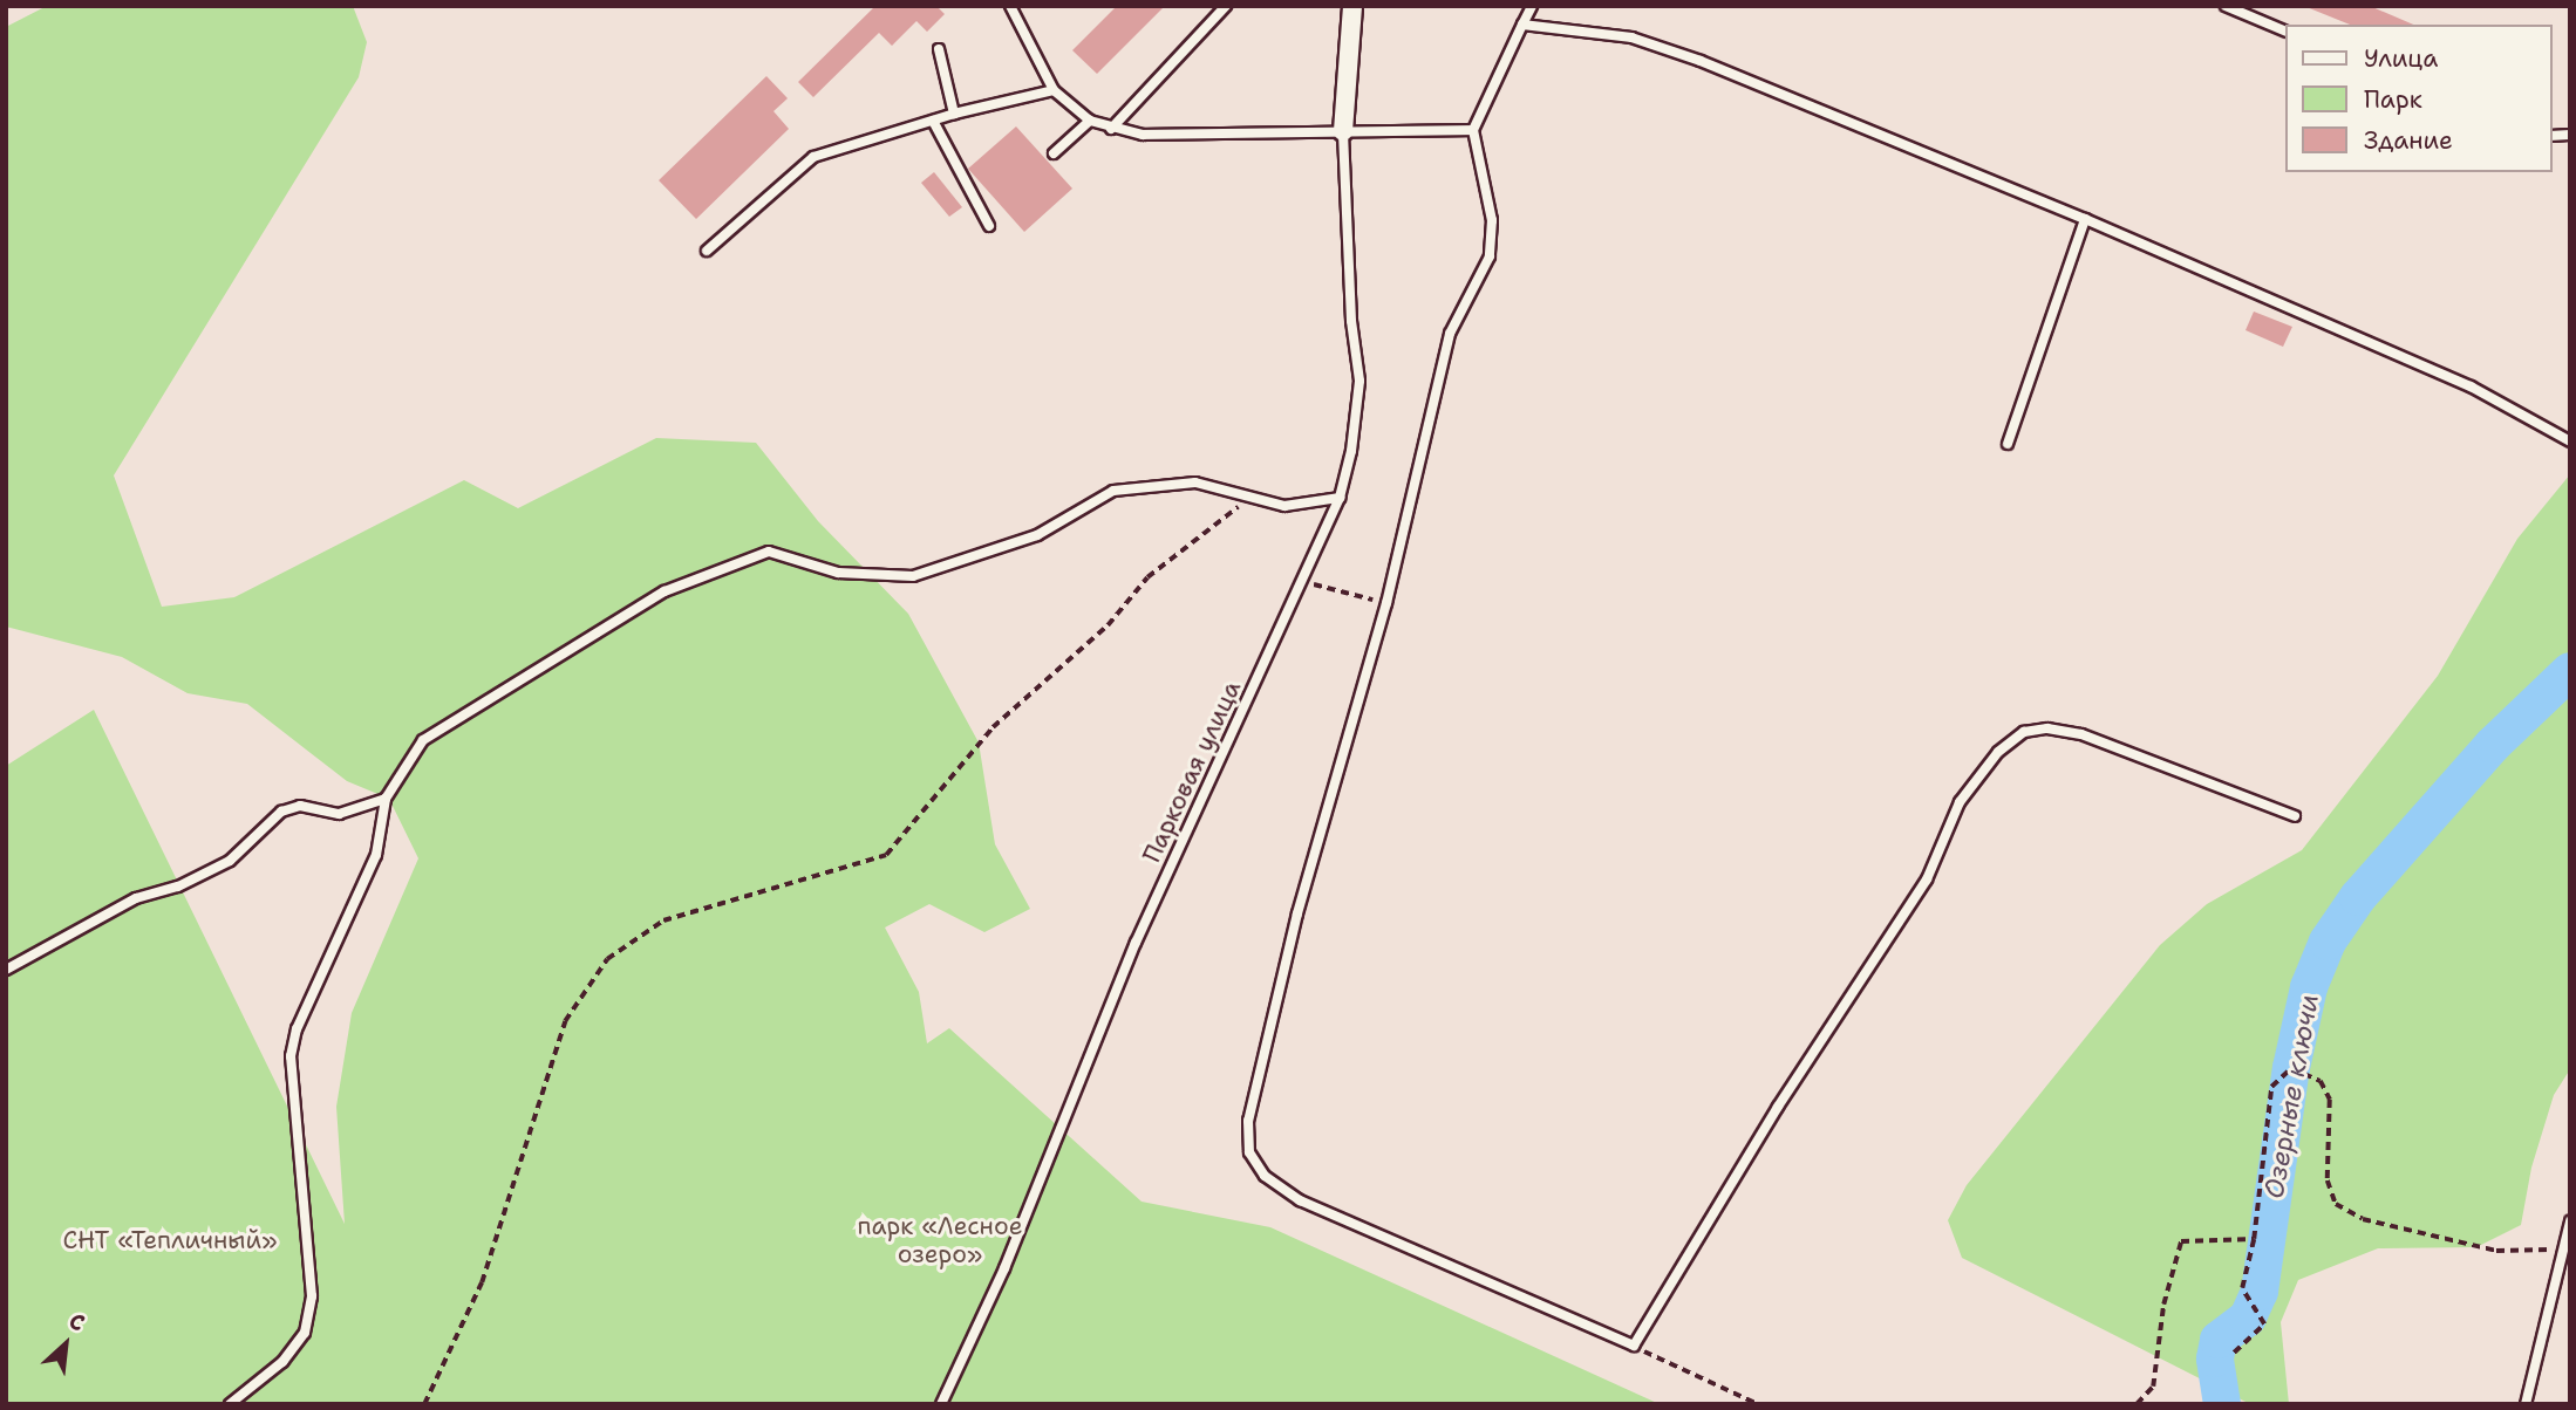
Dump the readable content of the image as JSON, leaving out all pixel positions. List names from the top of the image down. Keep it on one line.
{"streets":{"lane":["Парковая улица"]},"water":["Озерные ключи"],"parks":["парк «Лесное озеро»","СНТ «Тепличный»"],"legend":["Улица","Парк","Здание"],"north":"top right"}
